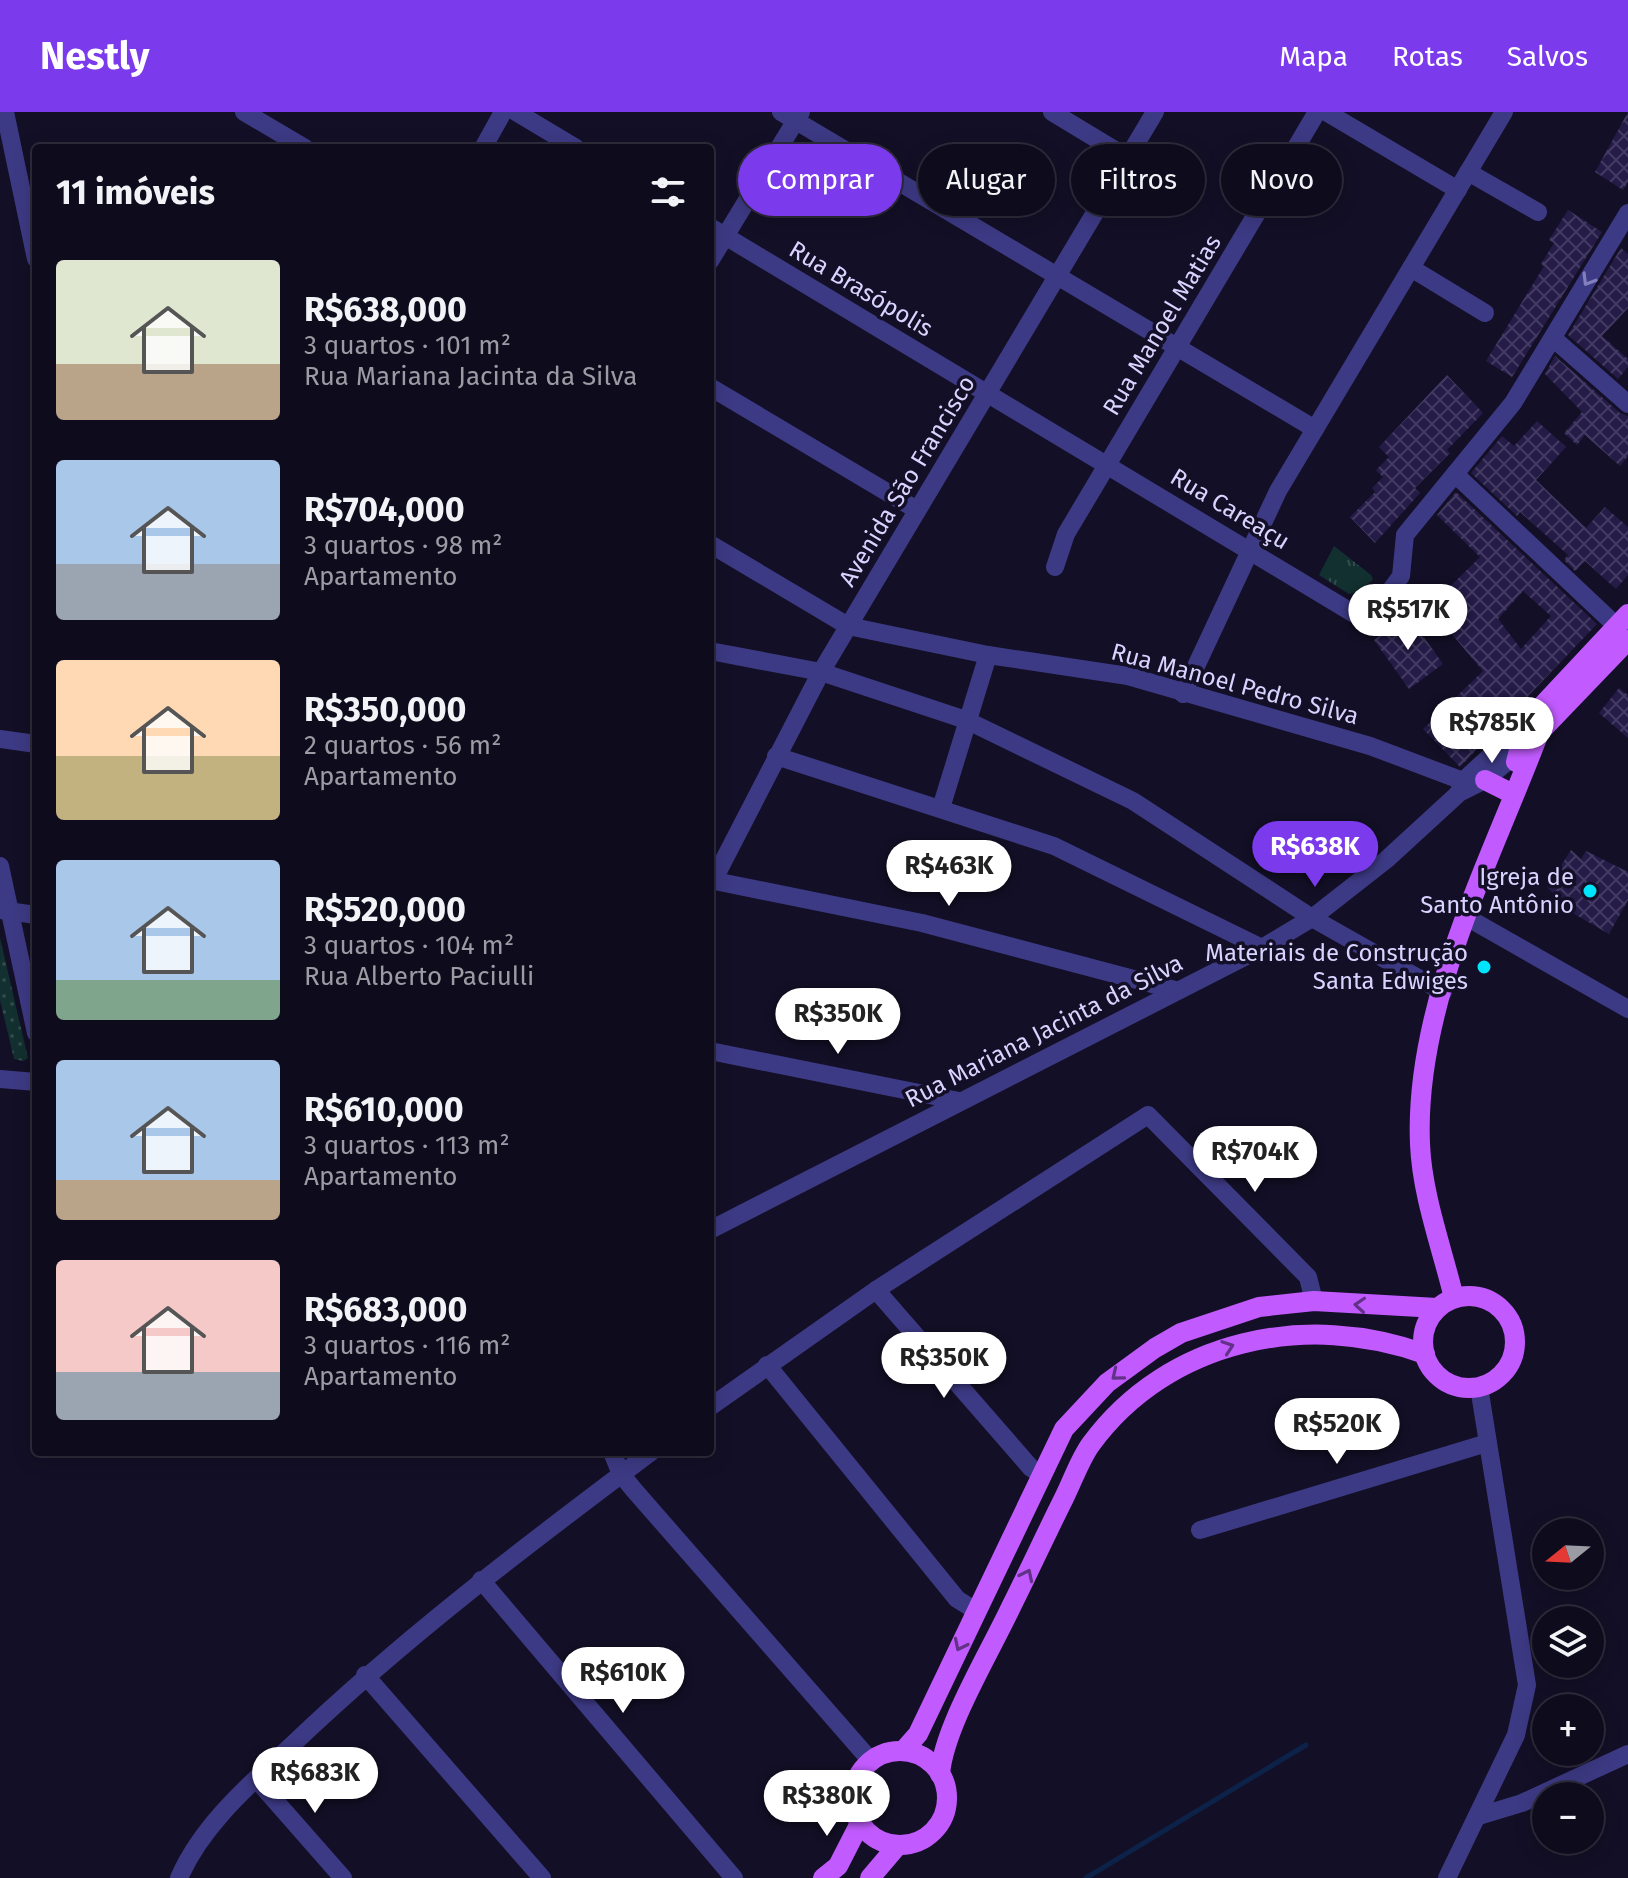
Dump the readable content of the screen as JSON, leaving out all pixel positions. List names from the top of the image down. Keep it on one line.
{"streets":{"street":["Rua Brasópolis","Rua Manoel Matias","Avenida São Francisco","Rua Careaçu","Rua Manoel Pedro Silva","Rua Mariana Jacinta da Silva"]},"crossings":[["Rua Brasópolis","Avenida São Francisco"],["Rua Brasópolis","Rua Careaçu"],["Rua Manoel Matias","Rua Careaçu"],["Avenida São Francisco","Rua Careaçu"],["Avenida São Francisco","Rua Manoel Pedro Silva"],["Rua Manoel Pedro Silva","Rua Mariana Jacinta da Silva"]],"places":["Igreja de Santo Antônio","Materiais de Construção Santa Edwiges"],"north":"left","page":{"header":"Nestly","nav":["Mapa","Rotas","Salvos"],"chip":["Comprar","Alugar","Filtros","Novo"],"heading":"11 imóveis","list":[{"name":"R$638,000","note":"3 quartos · 101 m² · Rua Mariana Jacinta da Silva"},{"name":"R$704,000","note":"3 quartos · 98 m² · Apartamento"},{"name":"R$350,000","note":"2 quartos · 56 m² · Apartamento"},{"name":"R$520,000","note":"3 quartos · 104 m² · Rua Alberto Paciulli"},{"name":"R$610,000","note":"3 quartos · 113 m² · Apartamento"},{"name":"R$683,000","note":"3 quartos · 116 m² · Apartamento"}],"price":["R$517K","R$785K","R$638K","R$463K","R$350K","R$704K","R$350K","R$520K","R$610K","R$683K","R$380K"],"map_buttons":["+","−"]}}
